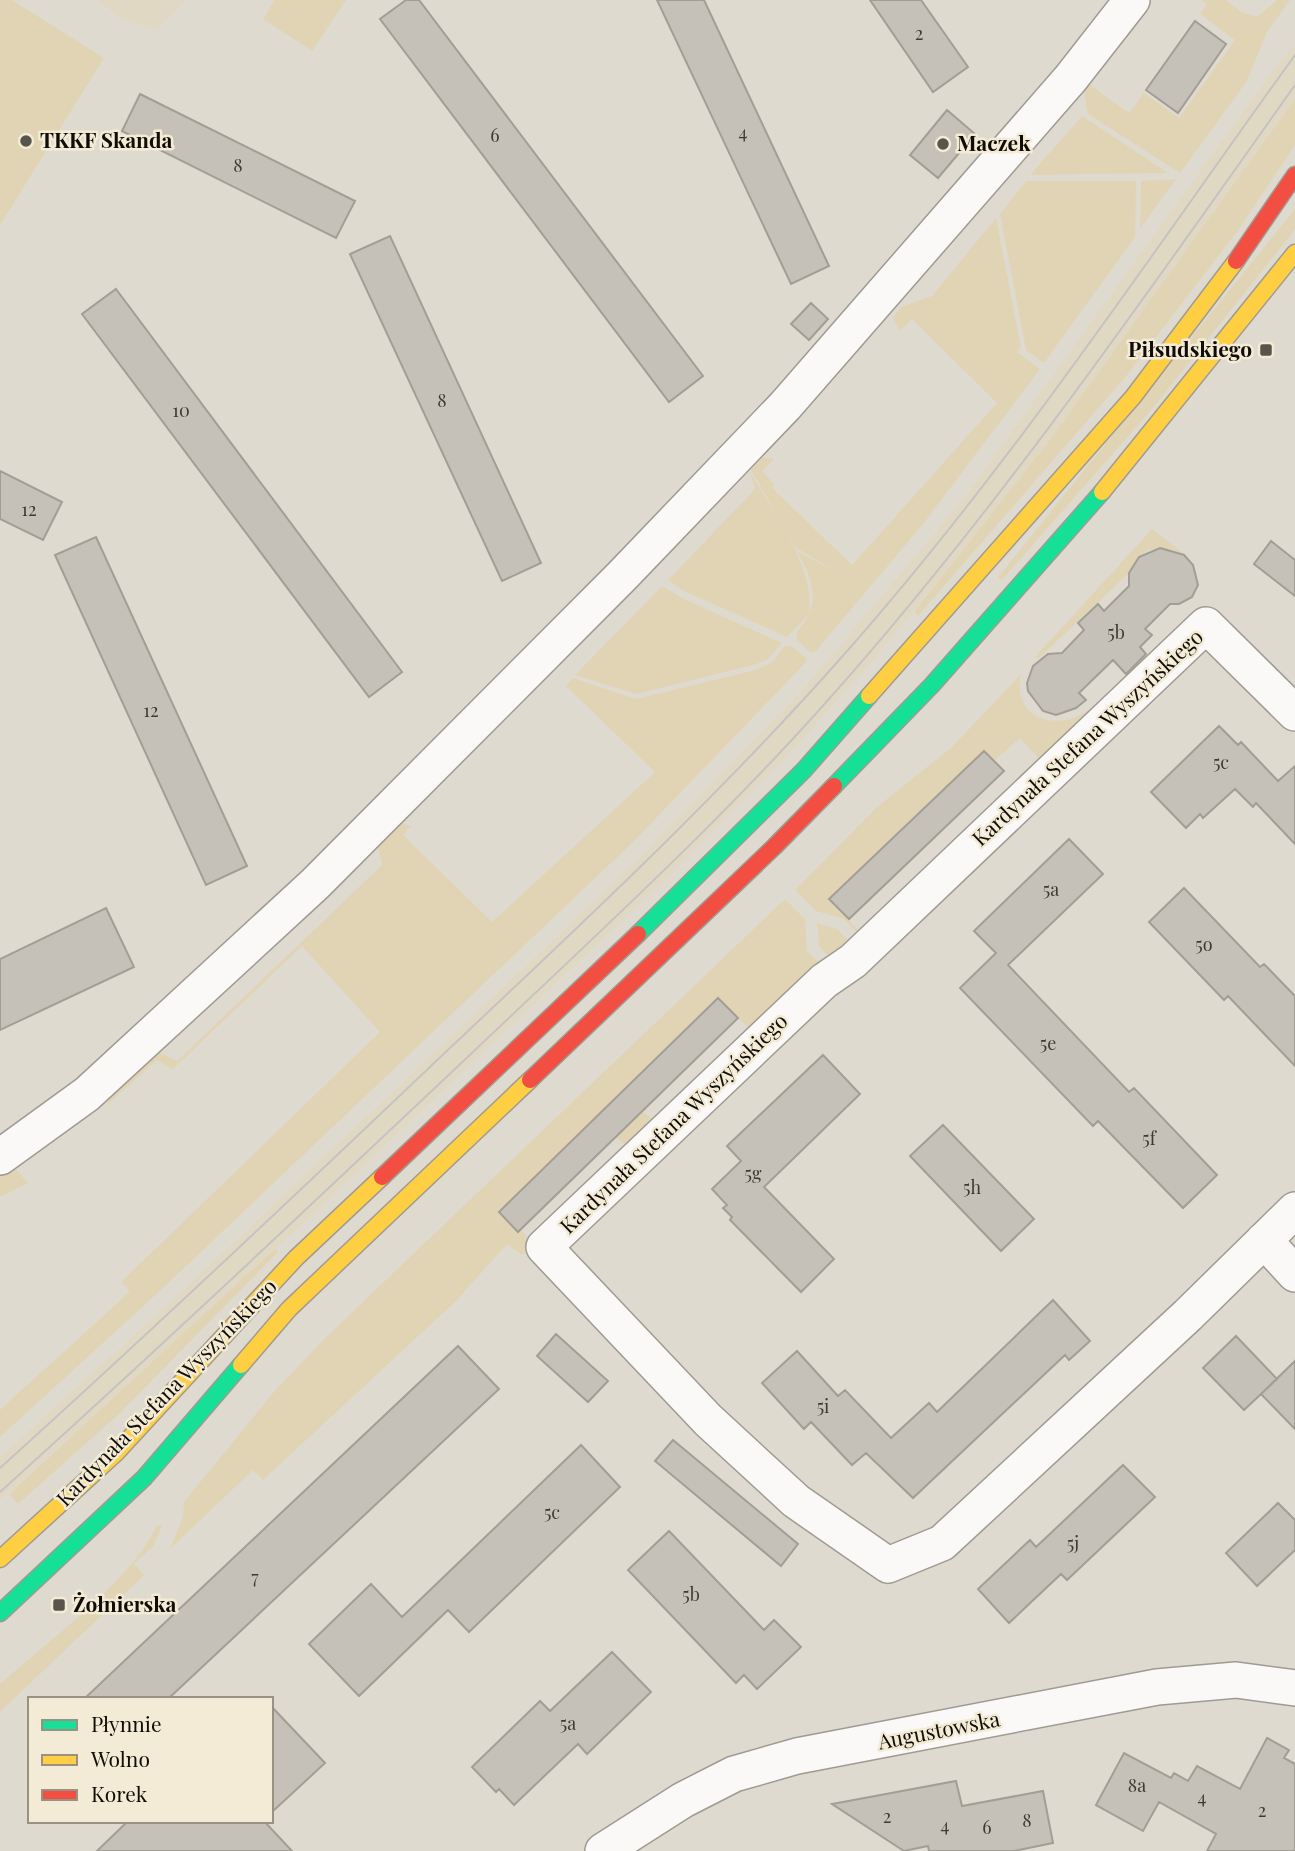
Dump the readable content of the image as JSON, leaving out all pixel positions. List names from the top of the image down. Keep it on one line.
{"streets":{"main road":["Kardynała Stefana Wyszyńskiego"],"street":["Augustowska"]},"places":{"other":["TKKF Skanda","Maczek"],"transit":["Piłsudskiego","Żołnierska"]},"house_numbers":["2","4","6","8","8","10","12","5b","12","5c","5a","5o","5e","5f","5g","5h","5i","5c","5j","7","5b","5a","8a","4","2","2","8","4","6"],"legend":["Płynnie","Wolno","Korek"]}
